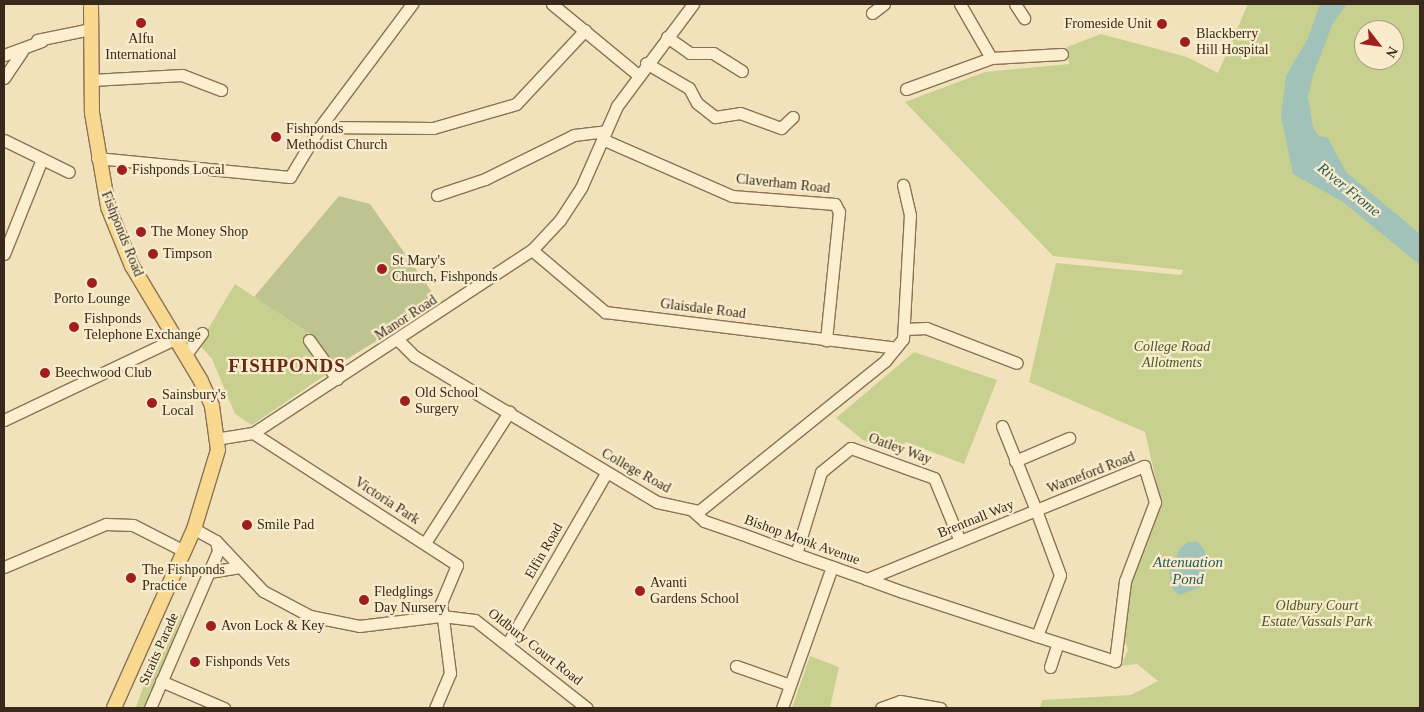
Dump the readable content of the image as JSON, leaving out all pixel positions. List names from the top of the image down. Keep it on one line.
{"streets":{"main road":["Fishponds Road"],"street":["Claverham Road","Glaisdale Road","Manor Road","Oatley Way","College Road","Warneford Road","Victoria Park","Brentnall Way","Bishop Monk Avenue","Elfin Road","Oldbury Court Road","Straits Parade"]},"crossings":[["Claverham Road","Glaisdale Road"],["Claverham Road","Manor Road"],["Fishponds Road","Manor Road"],["Glaisdale Road","Manor Road"],["Manor Road","College Road"],["Manor Road","Victoria Park"],["Oatley Way","Brentnall Way"],["Oatley Way","Bishop Monk Avenue"],["College Road","Bishop Monk Avenue"],["College Road","Elfin Road"],["Warneford Road","Brentnall Way"],["Warneford Road","Bishop Monk Avenue"],["Victoria Park","Oldbury Court Road"],["Brentnall Way","Bishop Monk Avenue"],["Elfin Road","Oldbury Court Road"],["Oldbury Court Road","Straits Parade"]],"districts":["FISHPONDS"],"water":["River Frome","Attenuation Pond"],"parks":["College Road Allotments","Oldbury Court Estate/Vassals Park"],"places":["Alfu International","Fromeside Unit","Blackberry Hill Hospital","Fishponds Methodist Church","Fishponds Local","The Money Shop","Timpson","St Mary's Church, Fishponds","Porto Lounge","Fishponds Telephone Exchange","Beechwood Club","Old School Surgery","Sainsbury's Local","Smile Pad","The Fishponds Practice","Avanti Gardens School","Fledglings Day Nursery","Avon Lock & Key","Fishponds Vets"],"north":"bottom right"}
